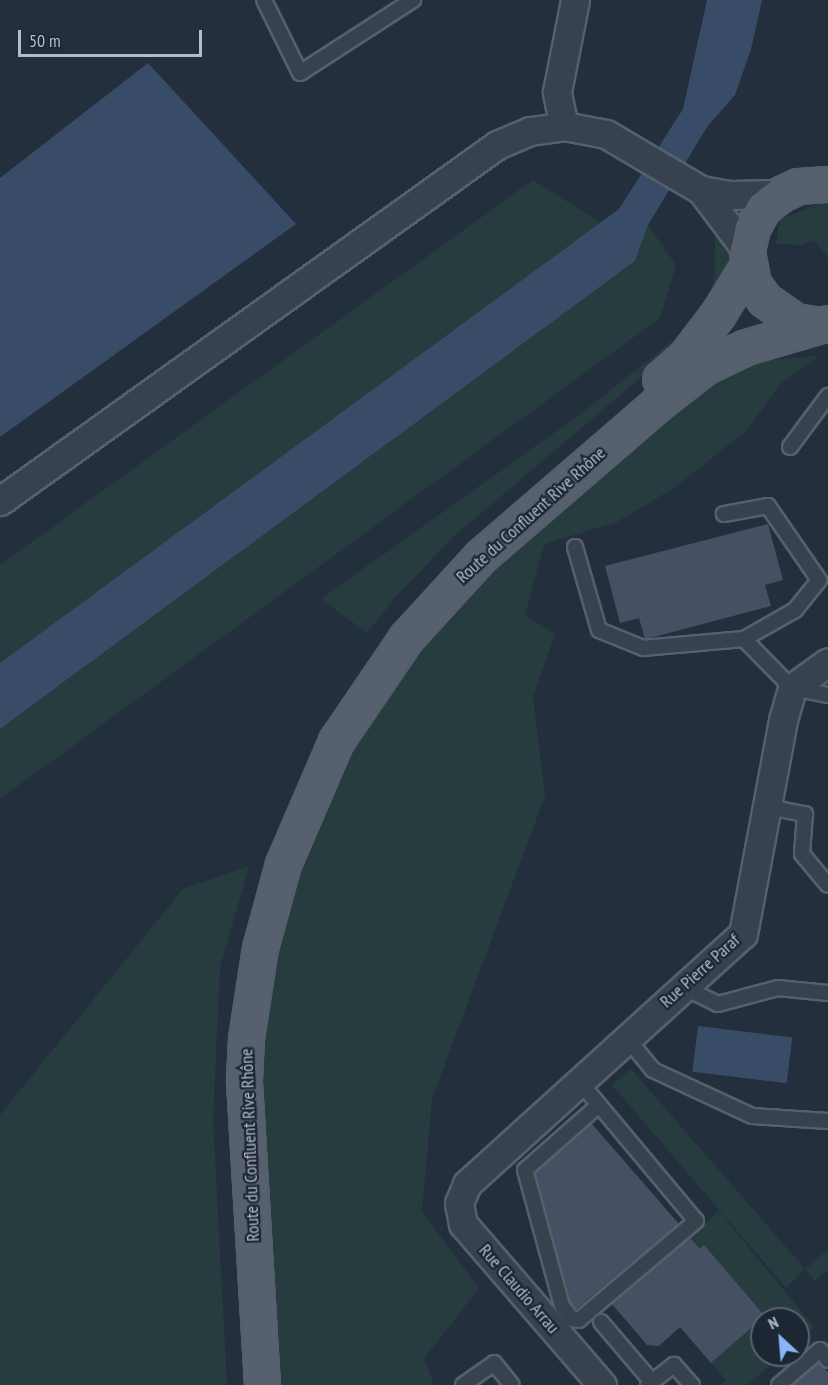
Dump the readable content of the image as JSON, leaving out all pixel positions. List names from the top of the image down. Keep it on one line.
{"streets":{"main road":["Route du Confluent Rive Rhône"],"street":["Rue Pierre Paraf","Rue Claudio Arrau"]},"crossings":[["Rue Pierre Paraf","Rue Claudio Arrau"]],"scale_bar":"50 m","north":"top left"}
